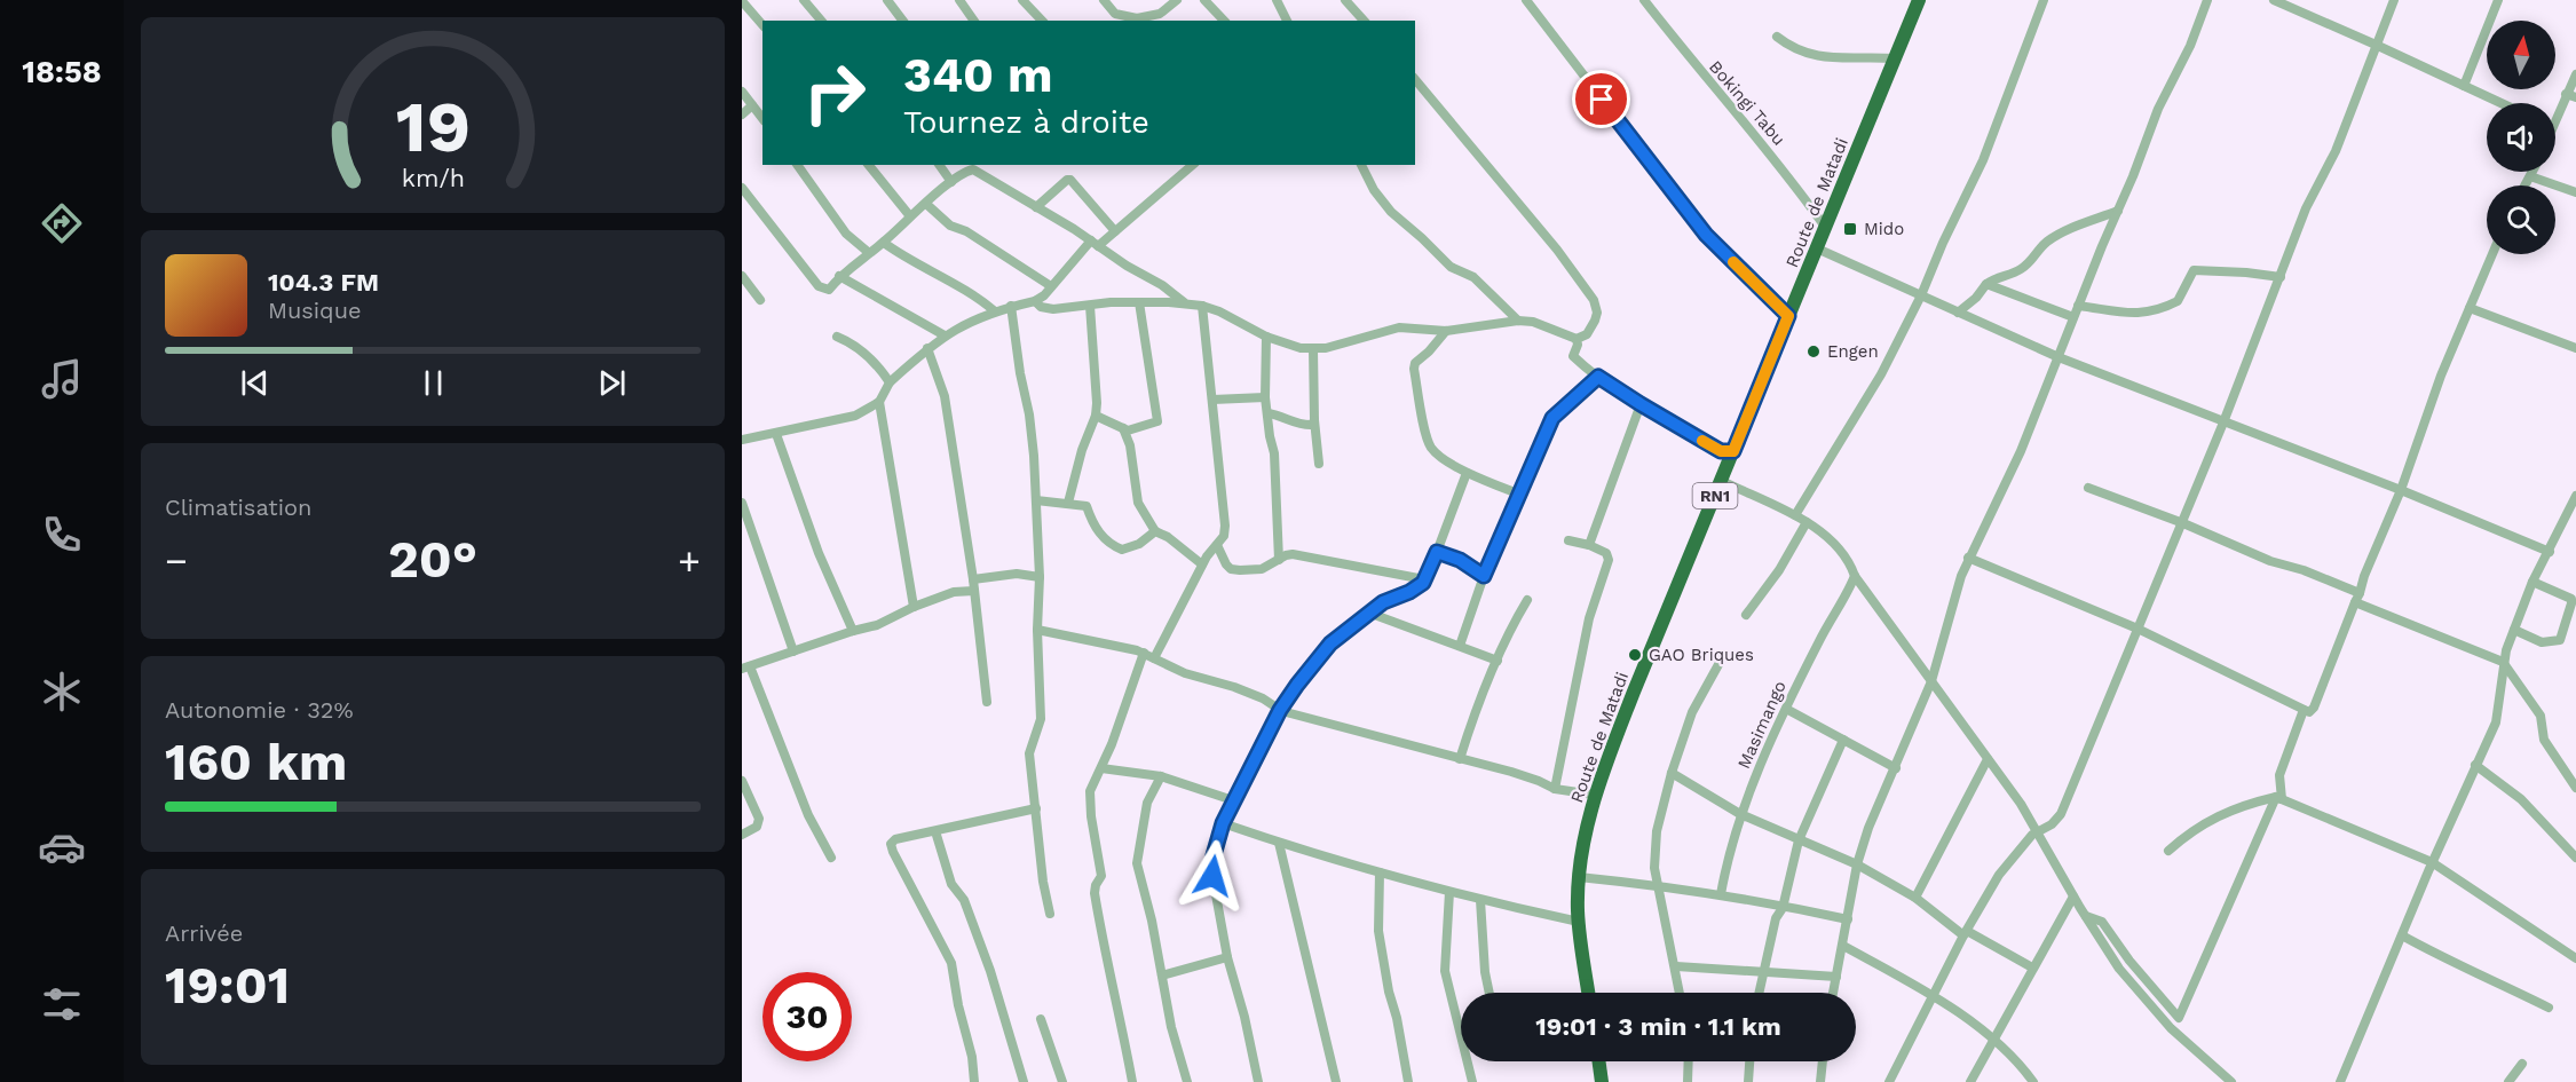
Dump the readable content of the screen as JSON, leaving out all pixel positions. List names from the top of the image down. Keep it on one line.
{"streets":{"highway":["Route de Matadi","RN1"],"street":["Bokingi Tabu","Masimango"]},"crossings":[["Bokingi Tabu","Route de Matadi"]],"places":{"transit":["Mido"],"other":["Engen","GAO Briques"]},"north":"top","page":{"tabs":"18:58","turn":["340 m","Tournez à droite"],"song":["104.3 FM","Musique"],"tile":["Climatisation",["Autonomie · 32%","160 km"],["Arrivée","19:01"]],"heat":["−","20°","+"],"limit":"30","trip":"19:01 · 3 min · 1.1 km","gauge":["19","km/h"]}}
